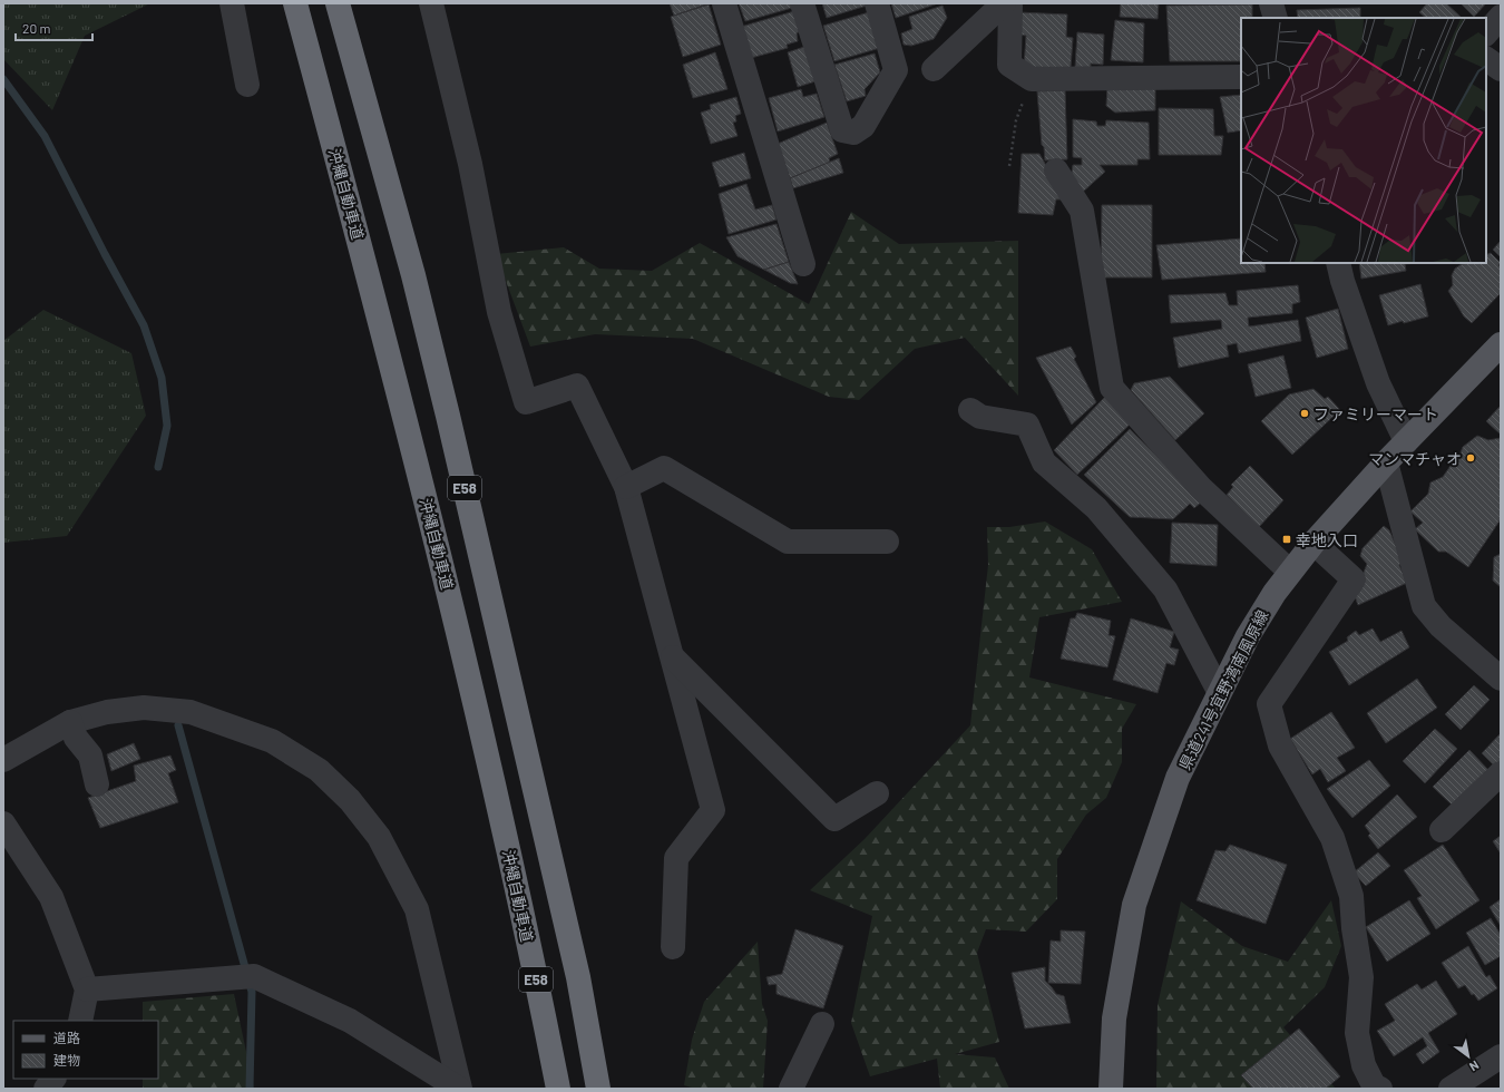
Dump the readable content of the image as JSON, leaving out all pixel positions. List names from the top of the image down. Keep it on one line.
{"streets":{"highway":["沖縄自動車道","E58"],"main road":["県道241号宜野湾南風原線"]},"places":{"other":["ファミリーマート","マンマチャオ"],"transit":["幸地入口"]},"legend":["道路","建物"],"scale_bar":"20 m","north":"bottom right"}
